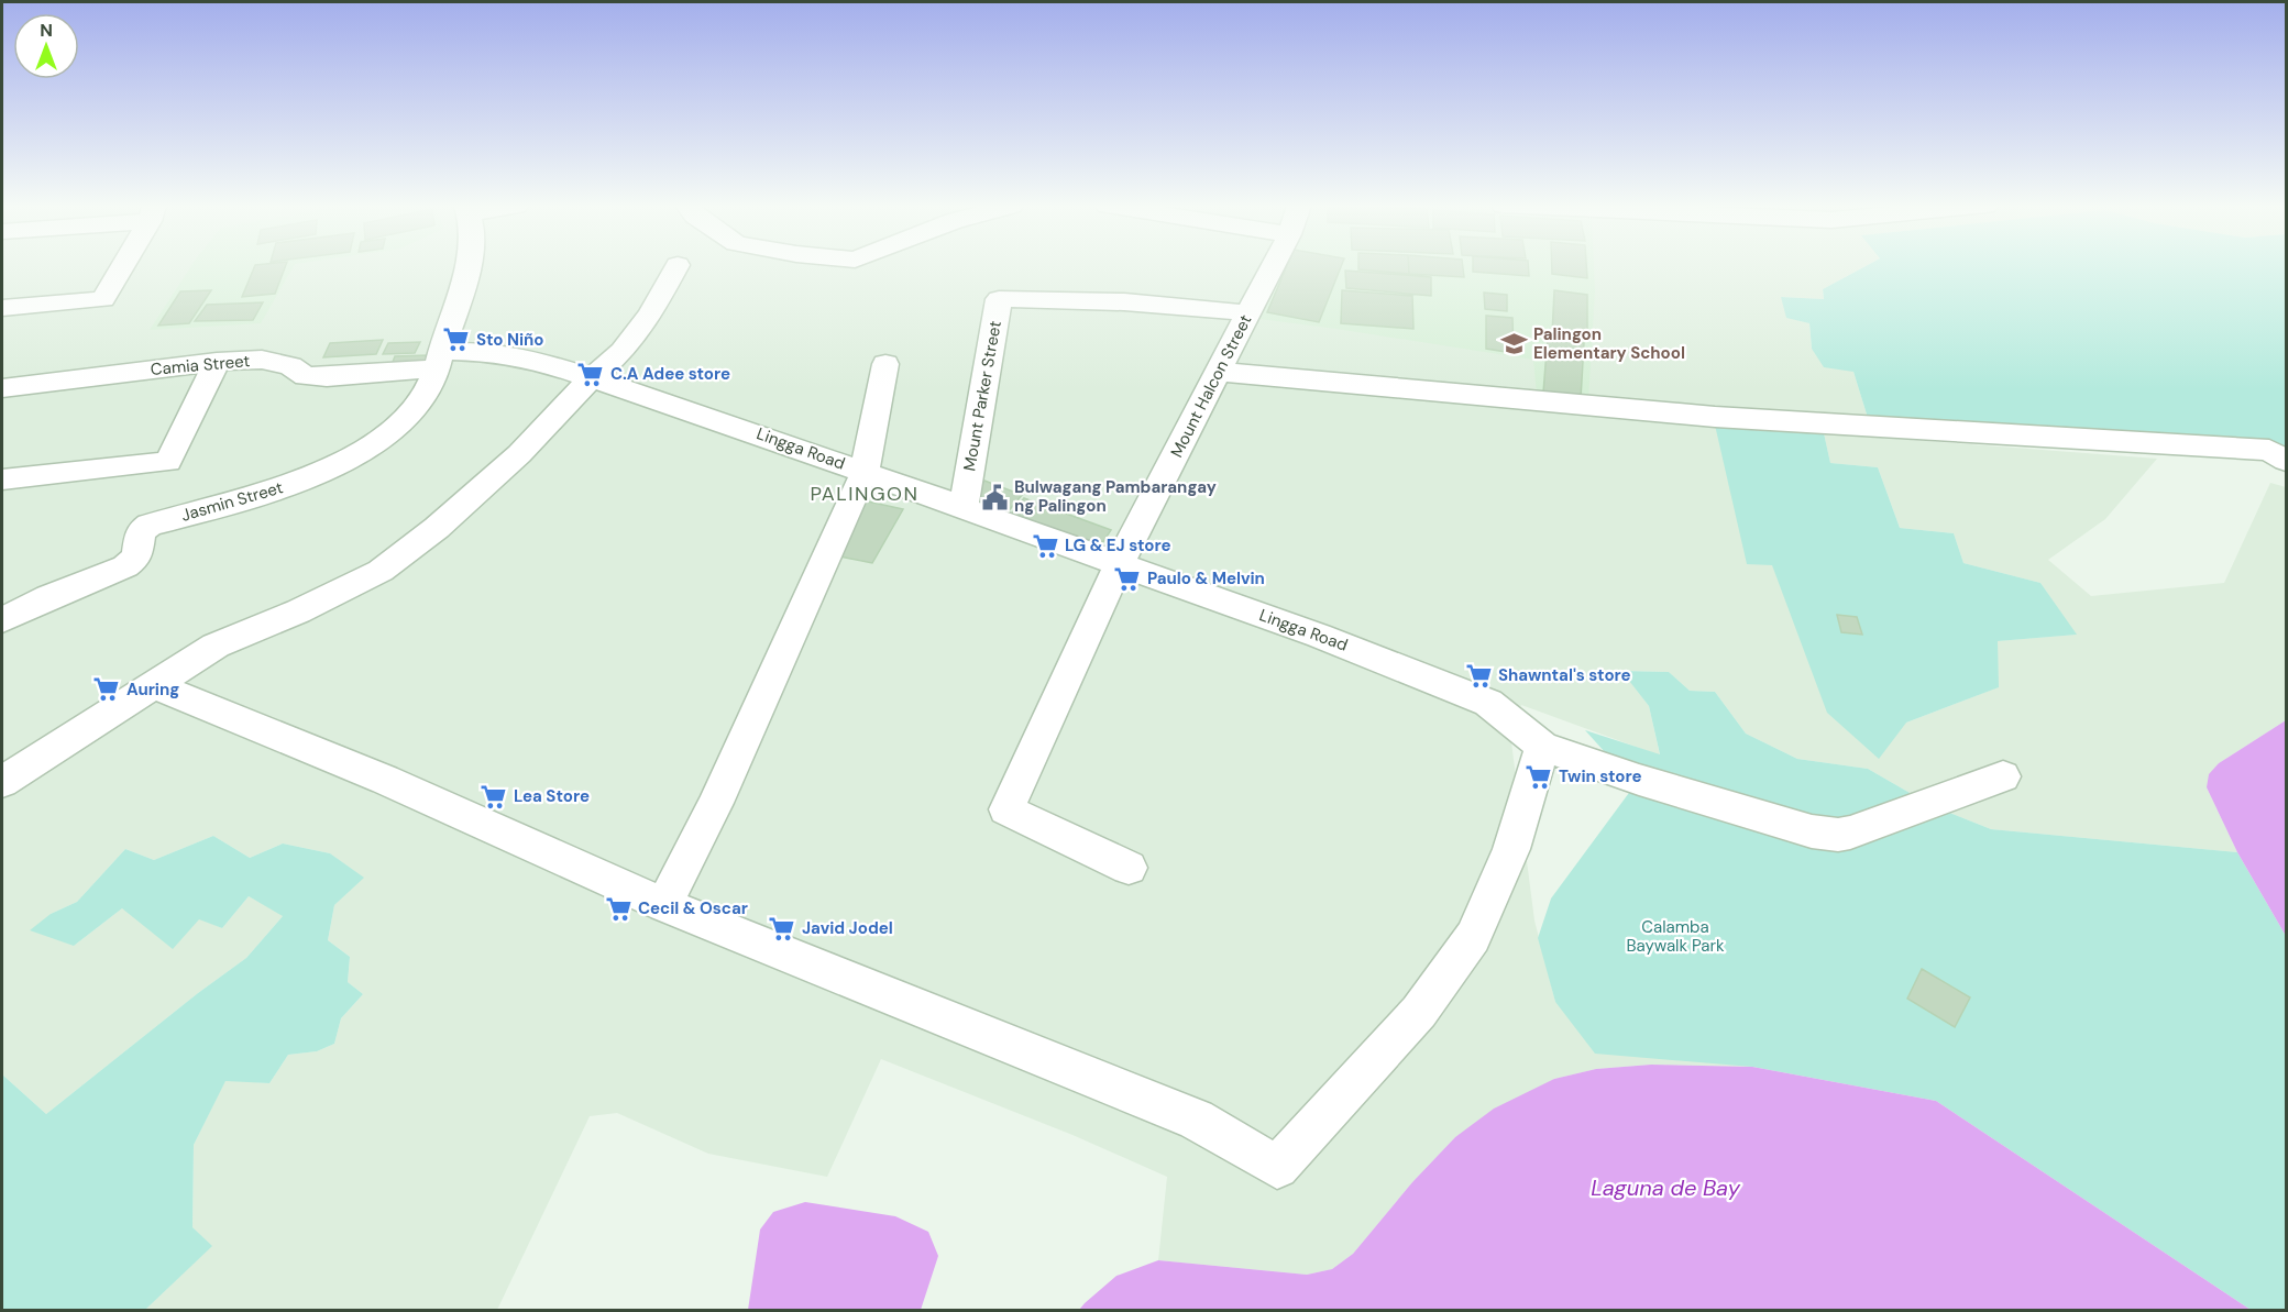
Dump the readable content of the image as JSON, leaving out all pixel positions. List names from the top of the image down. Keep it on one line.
{"streets":{"street":["Camia Street","Mount Halcon Street","Mount Parker Street","Lingga Road","Jasmin Street"]},"crossings":[["Camia Street","Lingga Road"],["Camia Street","Jasmin Street"],["Mount Halcon Street","Mount Parker Street"],["Mount Halcon Street","Lingga Road"],["Mount Parker Street","Lingga Road"],["Lingga Road","Jasmin Street"]],"districts":["PALINGON"],"water":["Laguna de Bay"],"parks":["Calamba Baywalk Park"],"places":{"supermarket":["Sto Niño","C.A Adee store","LG & EJ store","Paulo & Melvin","Shawntal's store","Auring","Twin store","Lea Store","Cecil & Oscar","Javid Jodel"],"school or university":["Palingon Elementary School"],"public building":["Bulwagang Pambarangay ng Palingon"]},"north":"top"}
